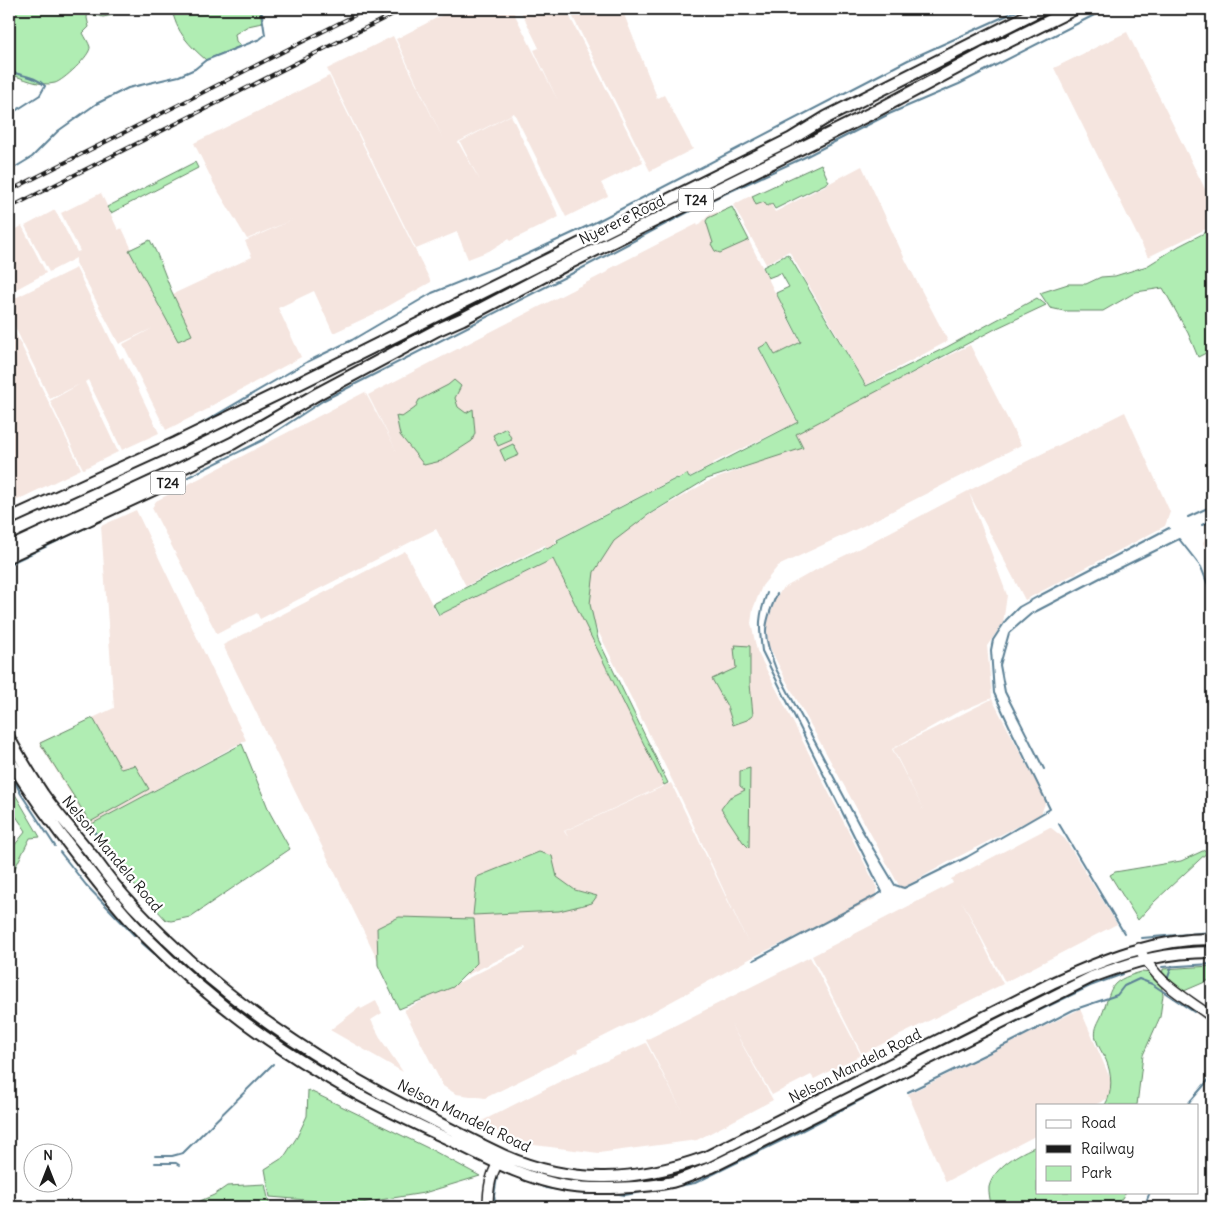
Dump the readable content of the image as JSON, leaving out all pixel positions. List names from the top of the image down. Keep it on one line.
{"streets":{"highway":["T24","Nyerere Road"],"main road":["Nelson Mandela Road"]},"crossings":[["T24","Nyerere Road"]],"legend":["Road","Railway","Park"],"north":"top"}
